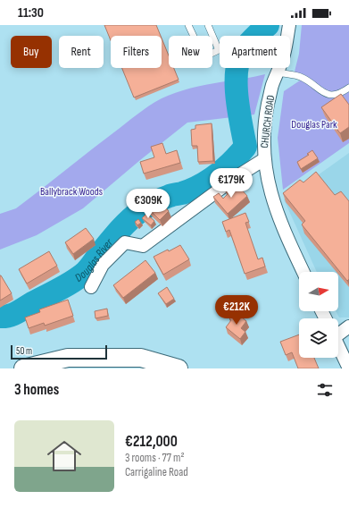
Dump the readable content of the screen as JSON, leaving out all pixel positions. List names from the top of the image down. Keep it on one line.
{"streets":{"street":["CHURCH ROAD"]},"water":["Douglas River"],"parks":["Douglas Park","Ballybrack Woods"],"scale_bar":"50 m","north":"right","page":{"status":"11:30","chip":["Buy","Rent","Filters","New","Apartment"],"price":["€179K","€309K","€212K"],"scale":"50 m","heading":"3 homes","list":[{"name":"€212,000","note":"3 rooms · 77 m² · Carrigaline Road"}]}}
